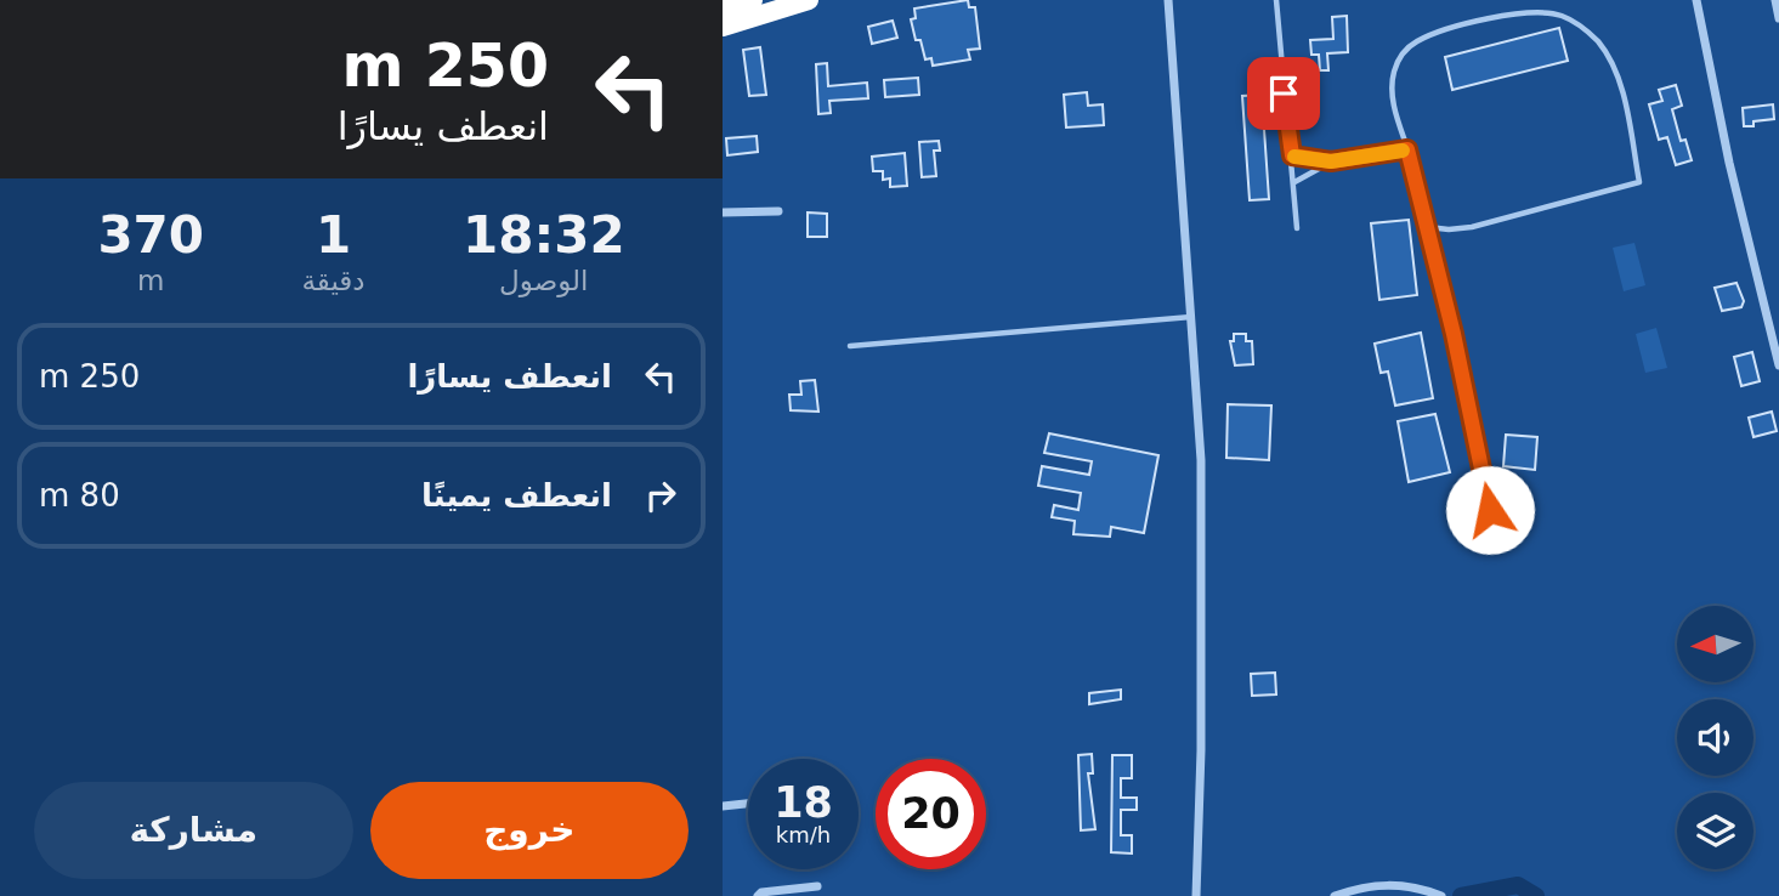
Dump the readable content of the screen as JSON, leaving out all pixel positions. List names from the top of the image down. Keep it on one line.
{"north":"left","page":{"turn":["250 m","انعطف يسارًا"],"eta":["18:32","الوصول","1","دقيقة","370","m"],"list":[{"name":"انعطف يسارًا","value":"250 m"},{"name":"انعطف يمينًا","value":"80 m"}],"speed":"18 km/h","limit":"20","buttons":["خروج","مشاركة"]}}
